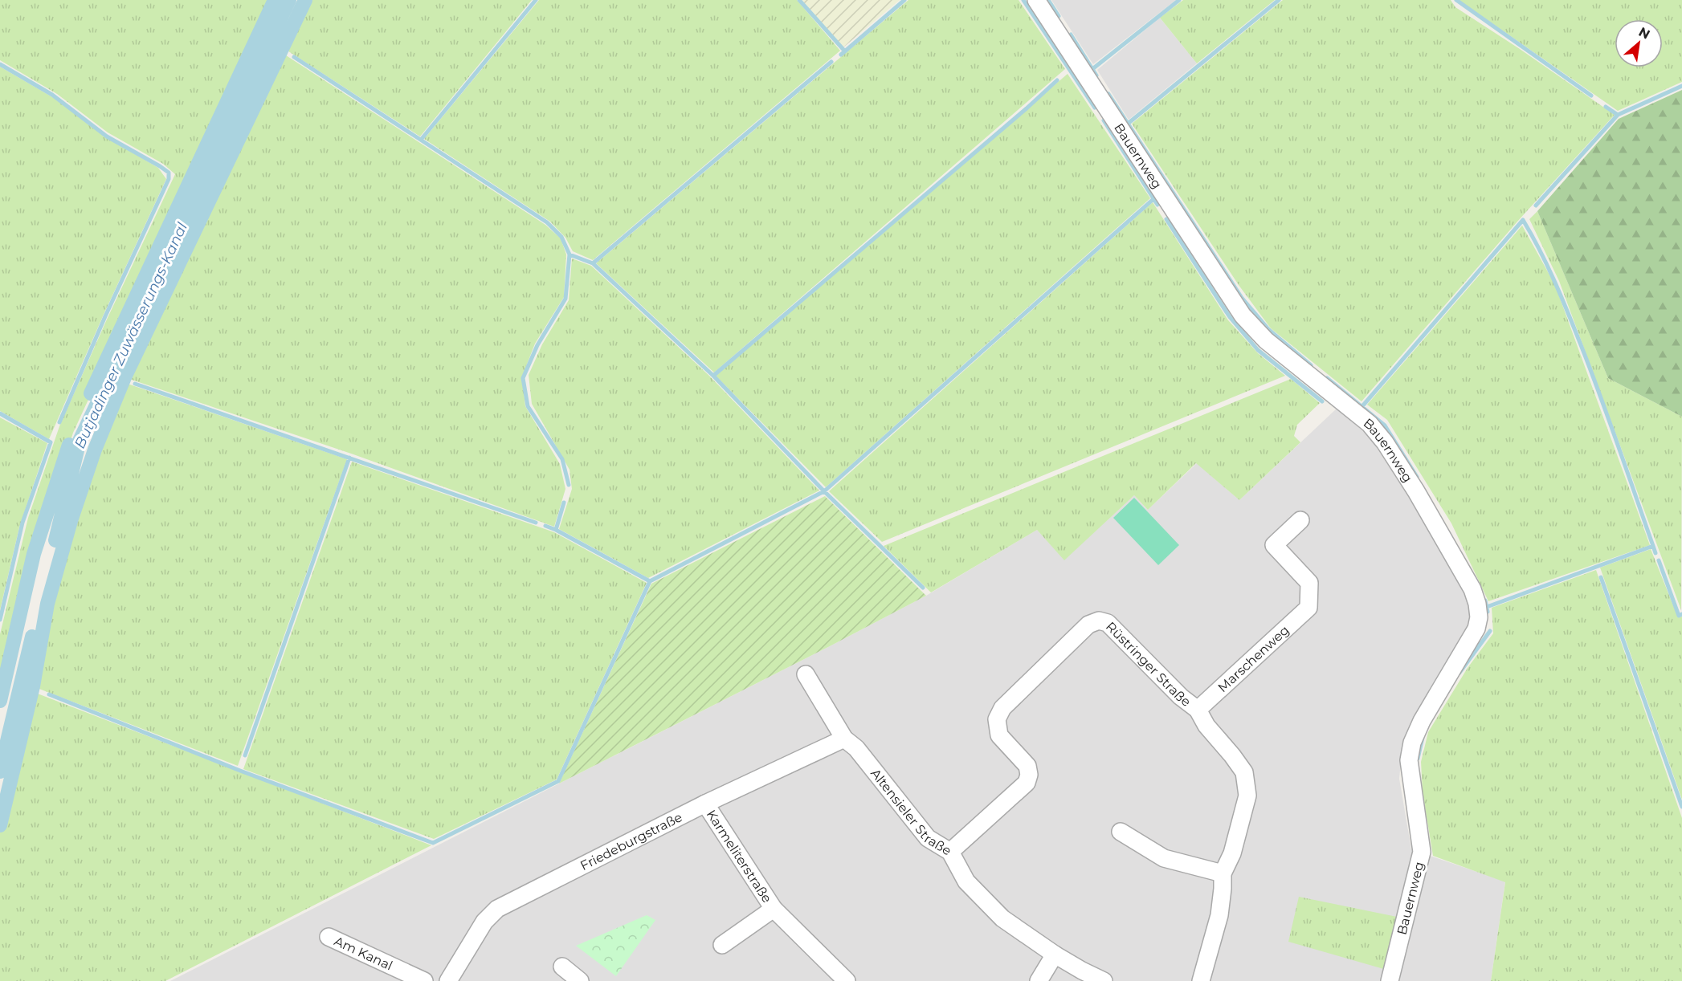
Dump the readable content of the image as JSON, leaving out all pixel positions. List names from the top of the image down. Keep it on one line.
{"streets":{"street":["Bauernweg","Marschenweg","Rüstringer Straße","Altensieler Straße","Friedeburgstraße","Karmeliterstraße","Am Kanal"]},"crossings":[["Marschenweg","Rüstringer Straße"],["Rüstringer Straße","Altensieler Straße"],["Altensieler Straße","Friedeburgstraße"],["Friedeburgstraße","Karmeliterstraße"]],"water":["Butjadinger Zuwässerungs-Kanal"],"north":"top right"}
